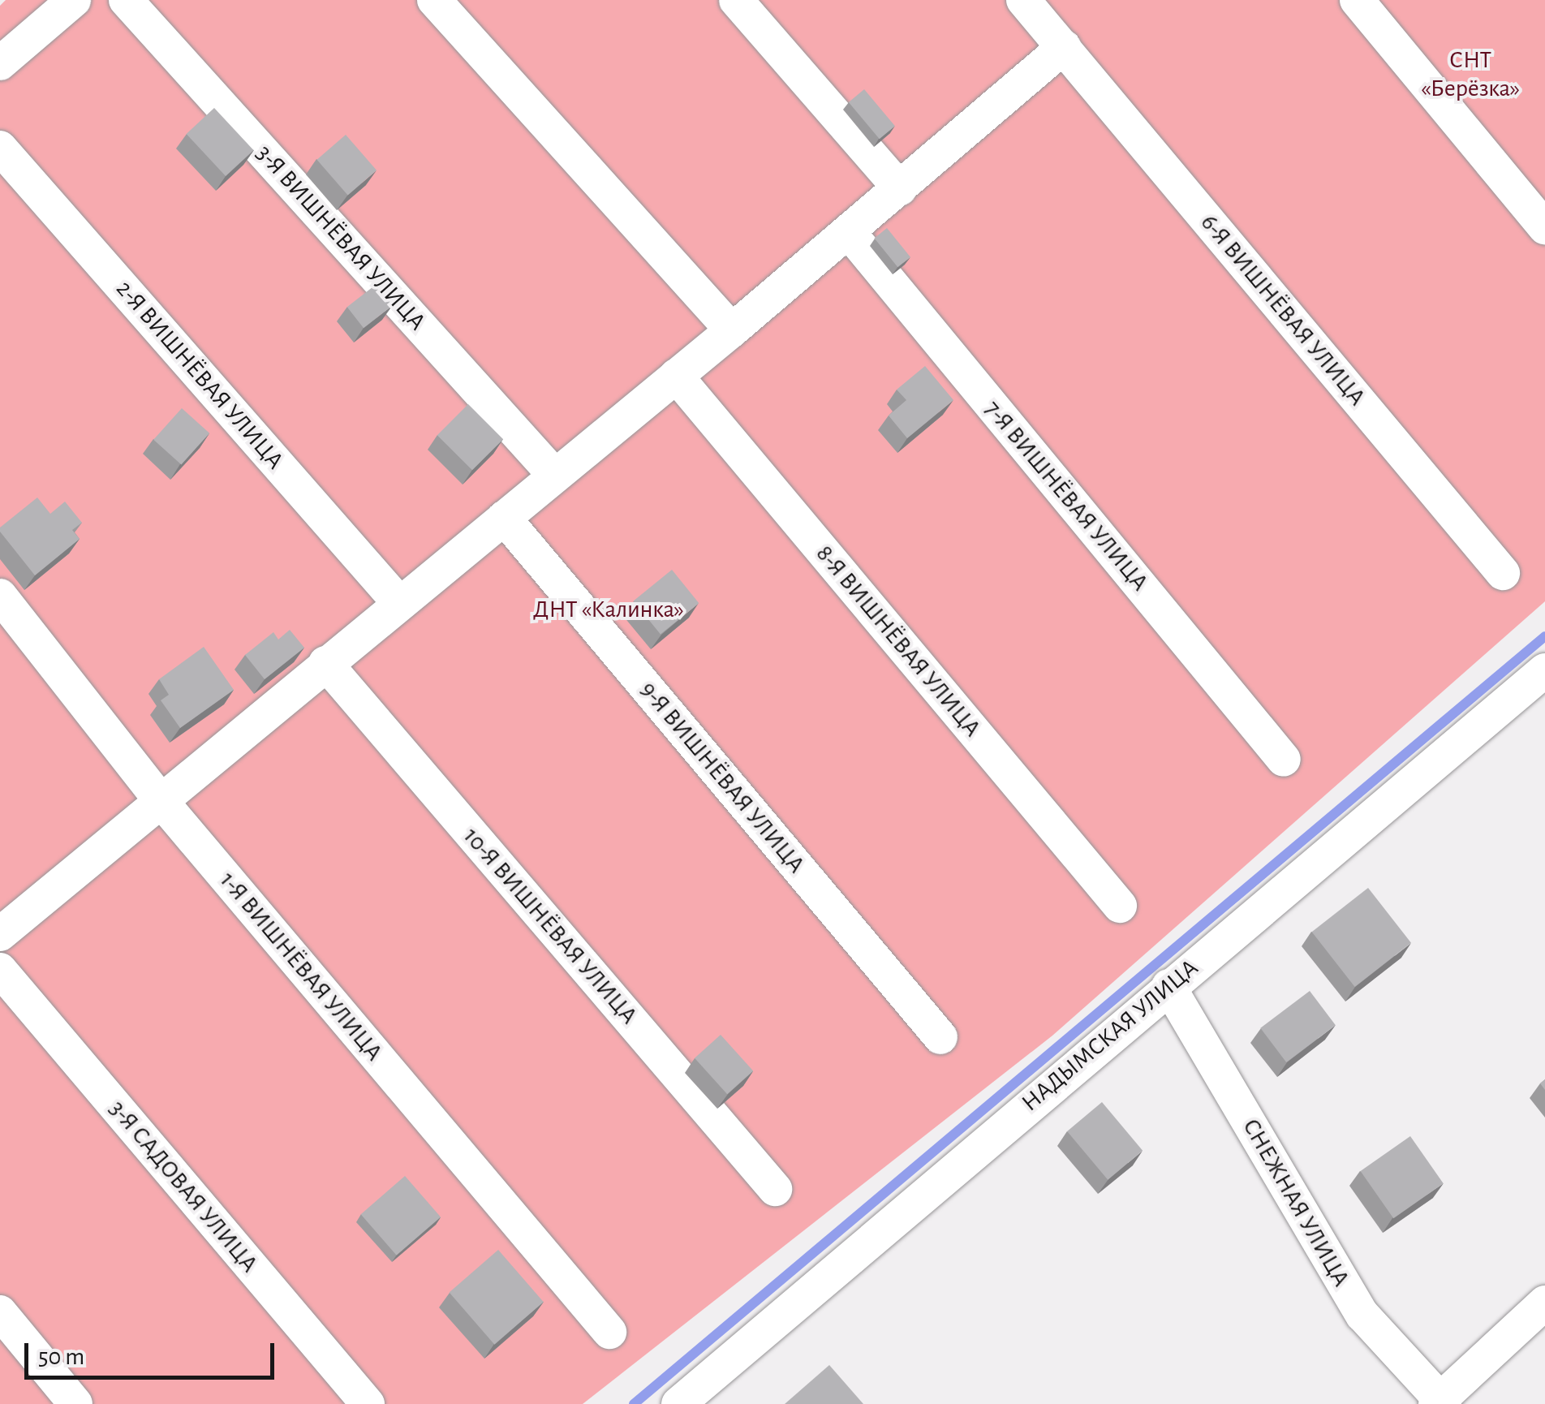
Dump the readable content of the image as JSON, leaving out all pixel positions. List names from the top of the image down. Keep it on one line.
{"streets":{"street":["3-Я ВИШНЁВАЯ УЛИЦА","6-Я ВИШНЁВАЯ УЛИЦА","2-Я ВИШНЁВАЯ УЛИЦА","7-Я ВИШНЁВАЯ УЛИЦА","8-Я ВИШНЁВАЯ УЛИЦА","9-Я ВИШНЁВАЯ УЛИЦА","10-Я ВИШНЁВАЯ УЛИЦА","1-Я ВИШНЁВАЯ УЛИЦА","НАДЫМСКАЯ УЛИЦА","3-Я САДОВАЯ УЛИЦА","СНЕЖНАЯ УЛИЦА"]},"crossings":[["НАДЫМСКАЯ УЛИЦА","СНЕЖНАЯ УЛИЦА"]],"parks":["СНТ «Берёзка»","ДНТ «Калинка»"],"scale_bar":"50 m"}
